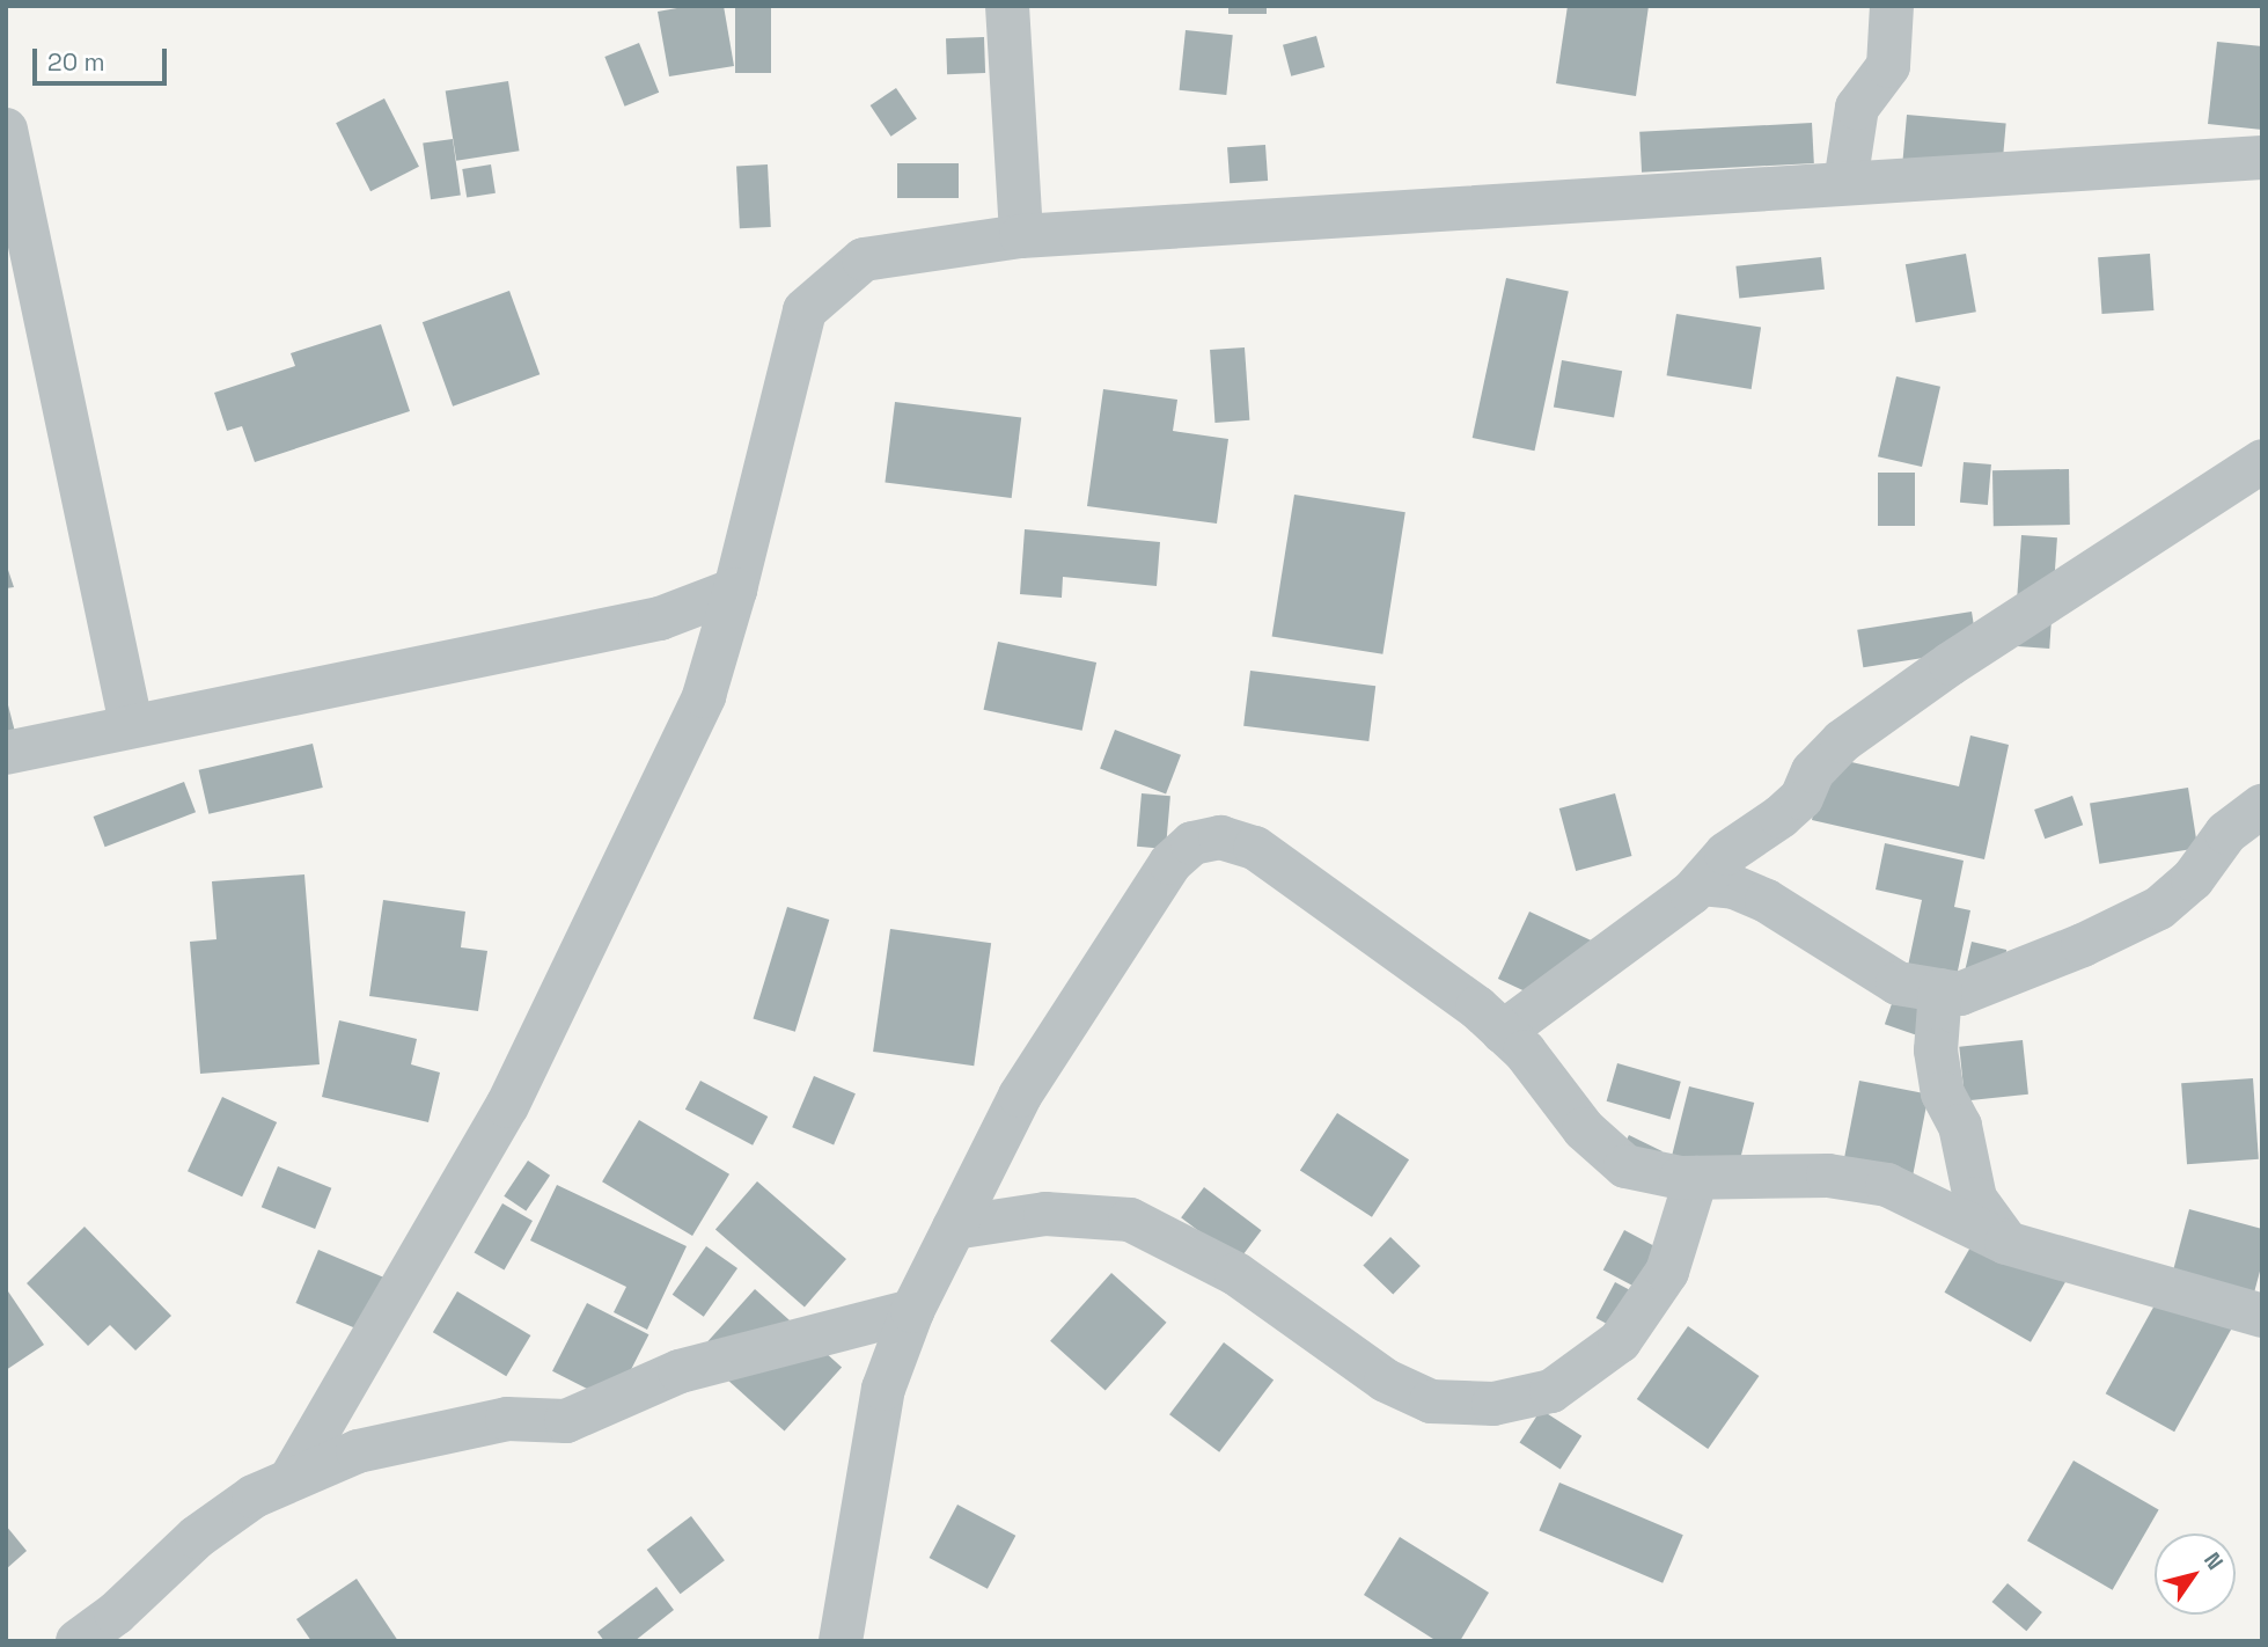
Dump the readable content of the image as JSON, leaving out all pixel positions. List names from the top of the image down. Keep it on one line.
{"scale_bar":"20 m","north":"top right"}
